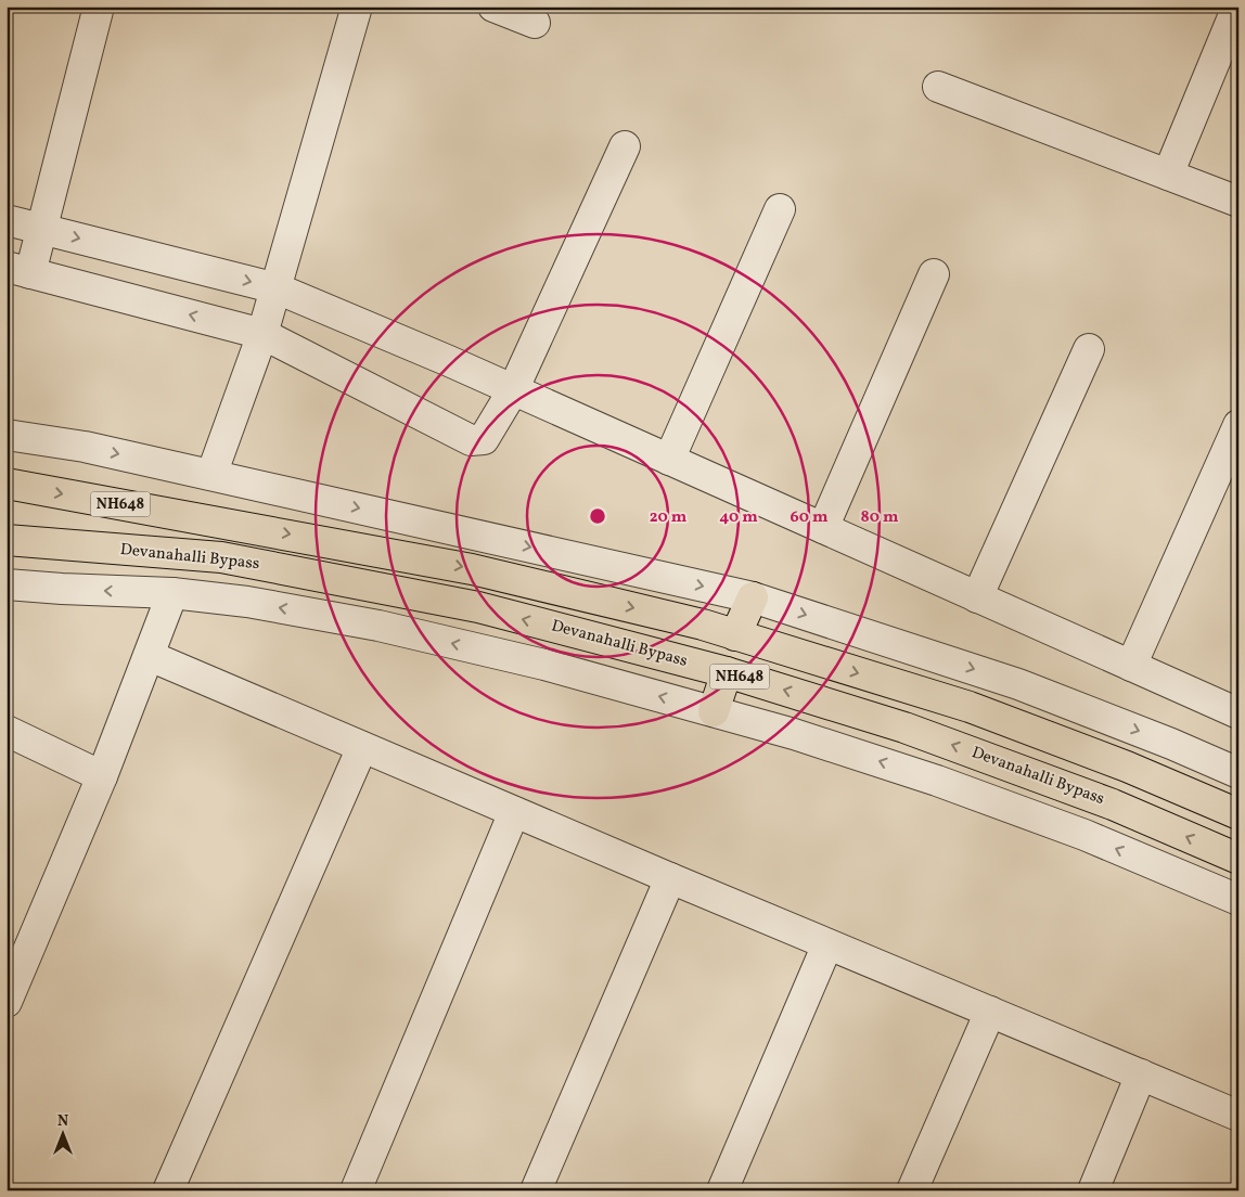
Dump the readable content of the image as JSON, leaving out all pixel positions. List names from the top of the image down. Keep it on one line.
{"streets":{"highway":["NH648","Devanahalli Bypass"]},"north":"top","rings":["20 m","40 m","60 m","80 m"]}
